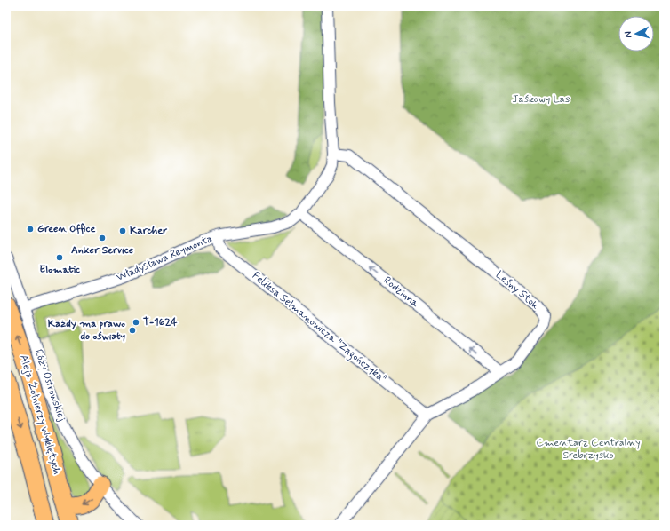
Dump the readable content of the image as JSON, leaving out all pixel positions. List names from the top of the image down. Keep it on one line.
{"streets":{"main road":["Aleja Żołnierzy Wyklętych"],"street":["Władysława Reymonta","Leśny Stok","Rodzinna","Feliksa Selmanowicza \"Zagończyka\"","Róży Ostrowskiej"]},"crossings":[["Władysława Reymonta","Leśny Stok"],["Władysława Reymonta","Rodzinna"],["Władysława Reymonta","Feliksa Selmanowicza \"Zagończyka\""],["Władysława Reymonta","Róży Ostrowskiej"],["Leśny Stok","Rodzinna"],["Leśny Stok","Feliksa Selmanowicza \"Zagończyka\""]],"one_way":["Rodzinna"],"parks":["Jaśkowy Las","Cmentarz Centralny Srebrzysko"],"places":["Green Office","Karcher","Anker Service","Elomatic","T-1624","Każdy ma prawo do oświaty"],"north":"left"}
